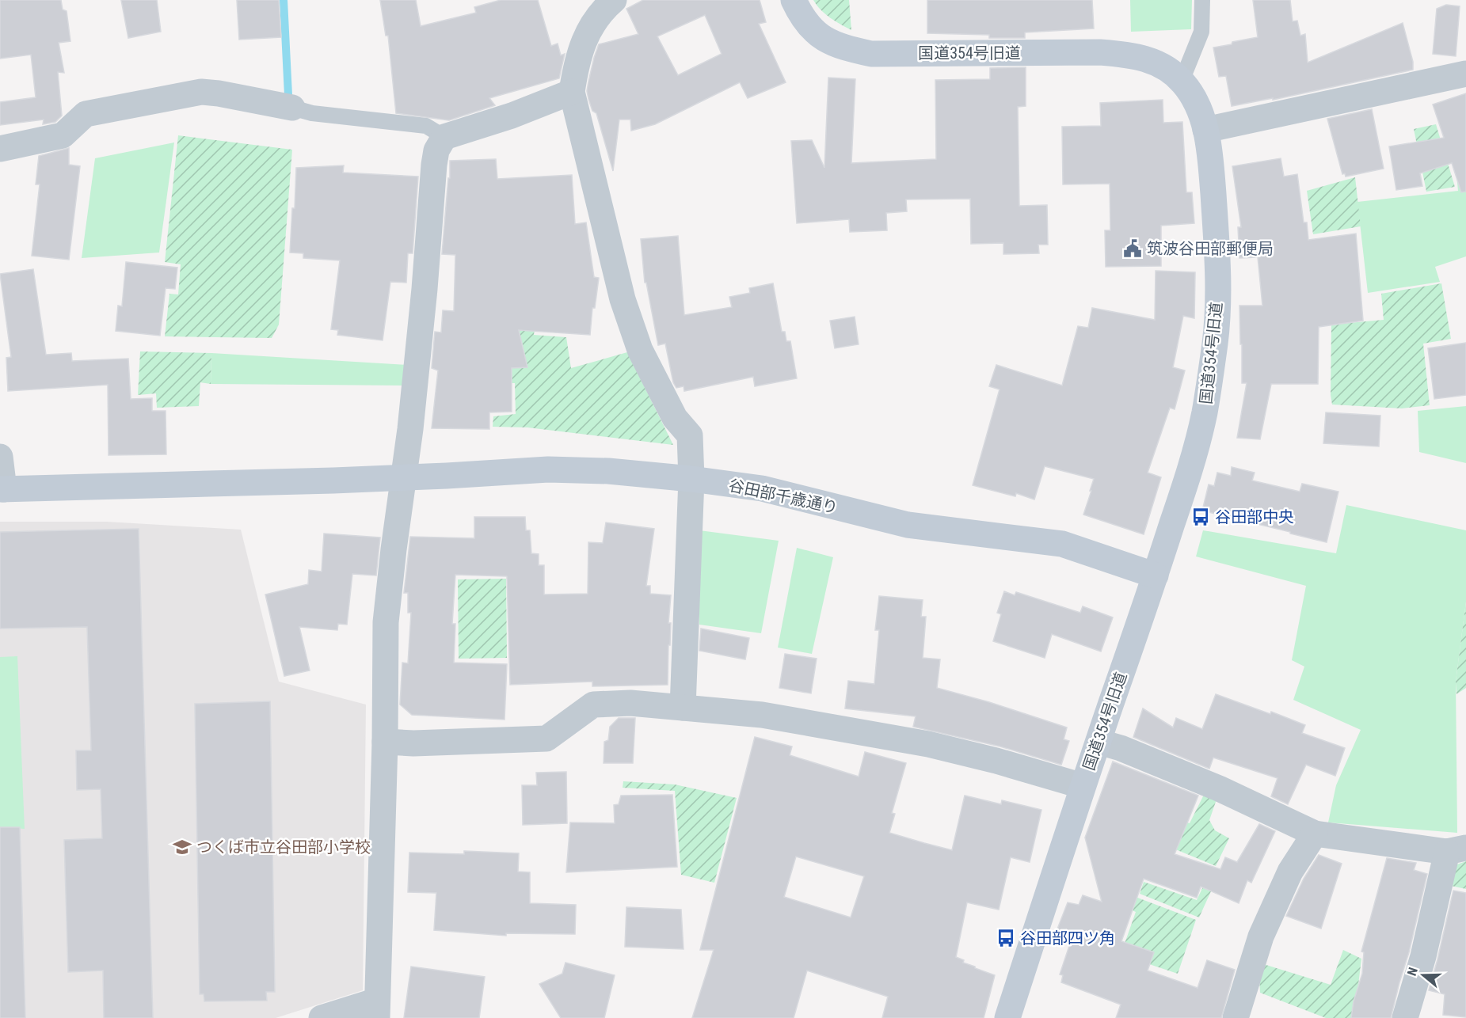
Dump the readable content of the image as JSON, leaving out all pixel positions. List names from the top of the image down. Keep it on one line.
{"streets":{"street":["国道354号旧道","谷田部千歳通り"]},"crossings":[["国道354号旧道","谷田部千歳通り"]],"places":{"public building":["筑波谷田部郵便局"],"bus stop":["谷田部中央","谷田部四ツ角"],"school or university":["つくば市立谷田部小学校"]},"north":"left"}
